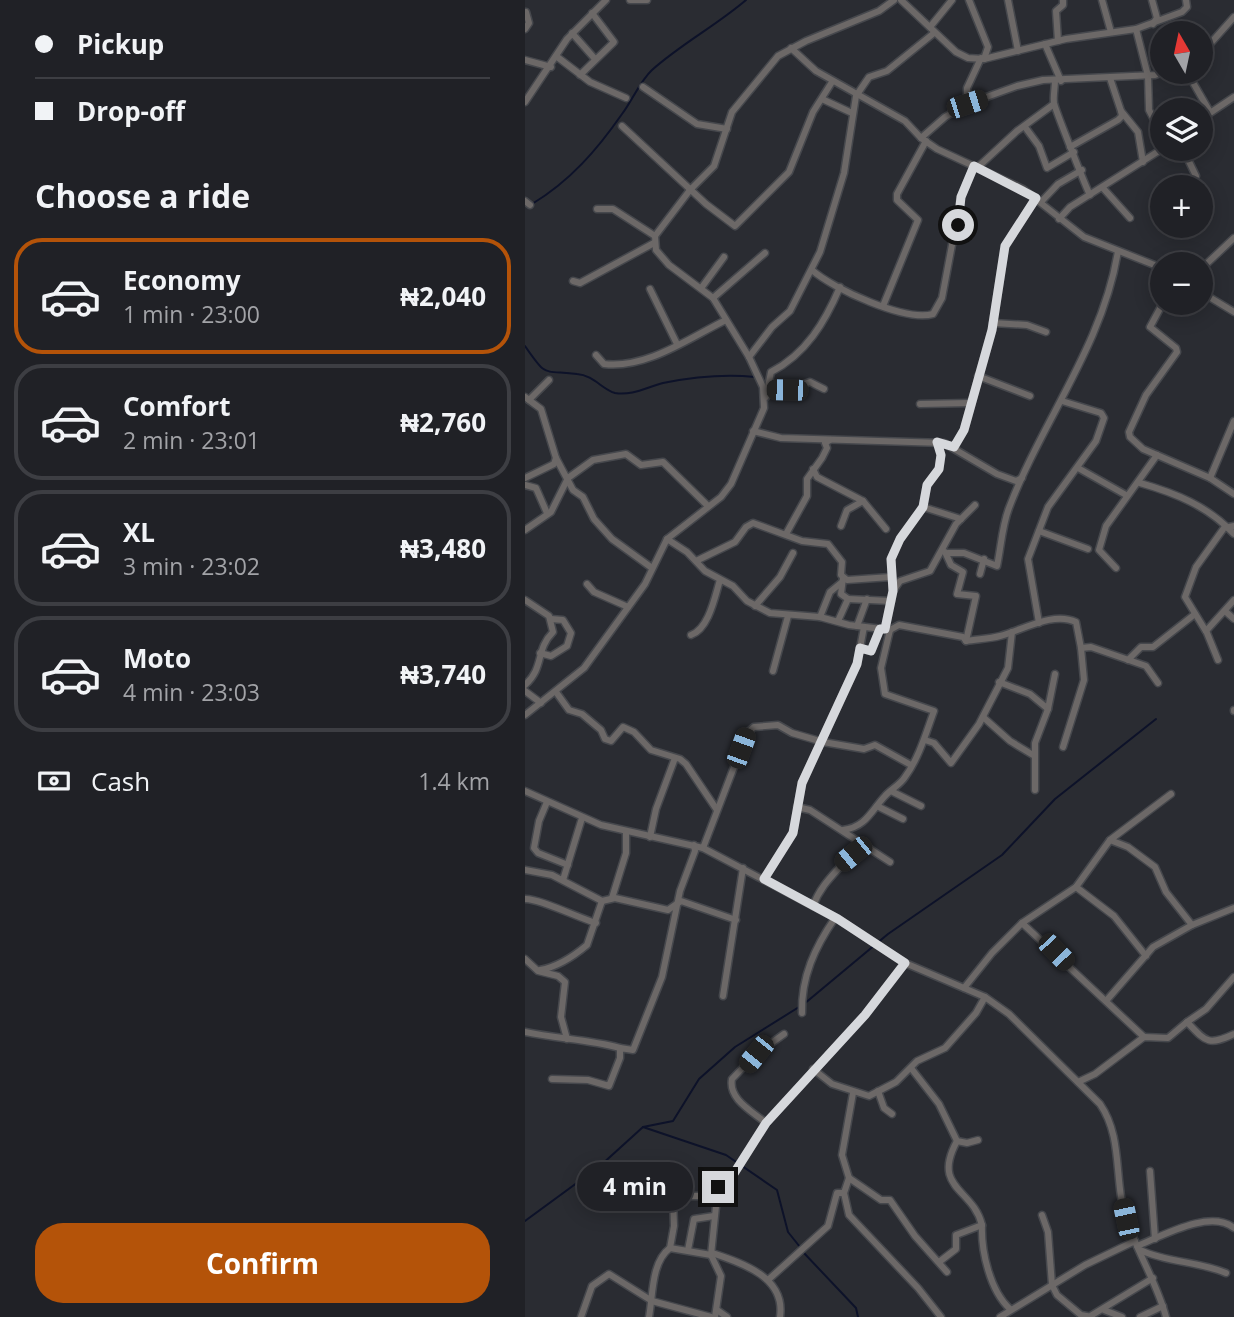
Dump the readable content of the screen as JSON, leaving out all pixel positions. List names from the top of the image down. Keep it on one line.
{"north":"top","page":{"banner":["Pickup","Drop-off"],"map_buttons":["+","−"],"heading":"Choose a ride","list":[{"name":"Economy","note":"1 min · 23:00","value":"₦2,040"},{"name":"Comfort","note":"2 min · 23:01","value":"₦2,760"},{"name":"XL","note":"3 min · 23:02","value":"₦3,480"},{"name":"Moto","note":"4 min · 23:03","value":"₦3,740"}],"pay":["Cash","1.4 km"],"bubble":"4 min","buttons":"Confirm"}}
